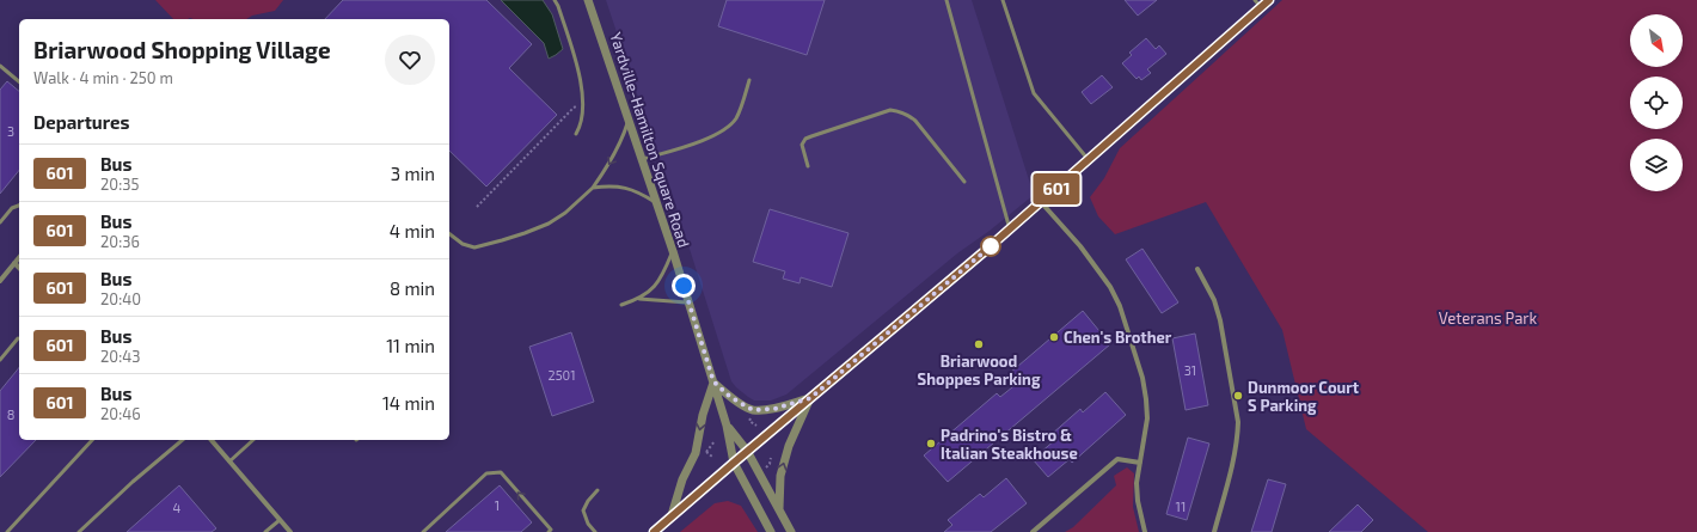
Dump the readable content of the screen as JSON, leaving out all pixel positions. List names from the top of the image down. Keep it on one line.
{"streets":{"street":["Yardville-Hamilton Square Road"]},"parks":["Veterans Park"],"places":["Chen's Brother","Briarwood Shoppes Parking","Dunmoor Court S Parking","Padrino's Bistro & Italian Steakhouse"],"lines":["bus line 601"],"house_numbers":["3","31","2501","8","1","11","4"],"north":"bottom right","page":{"on_map":"601","heading":[["Briarwood Shopping Village","Walk · 4 min · 250 m"],"Departures"],"list":[{"mark":"601","name":"Bus","note":"20:35","value":"3 min"},{"mark":"601","name":"Bus","note":"20:36","value":"4 min"},{"mark":"601","name":"Bus","note":"20:40","value":"8 min"},{"mark":"601","name":"Bus","note":"20:43","value":"11 min"},{"mark":"601","name":"Bus","note":"20:46","value":"14 min"}]}}
